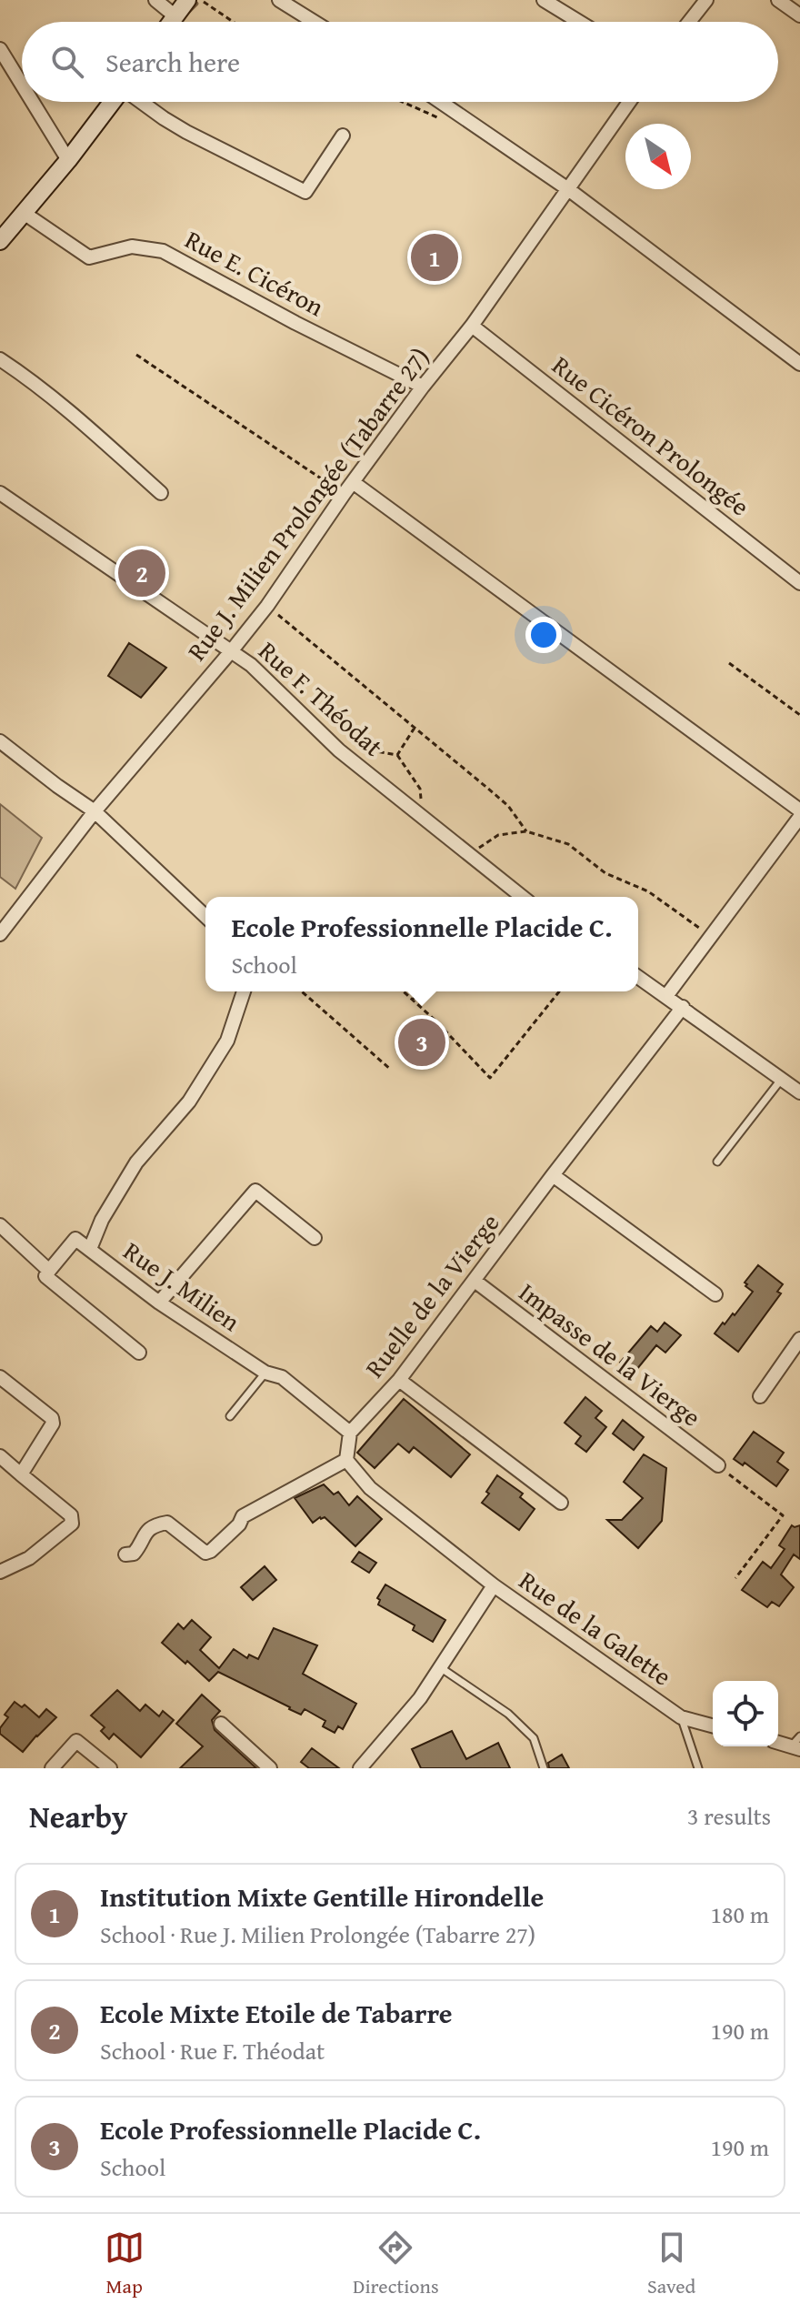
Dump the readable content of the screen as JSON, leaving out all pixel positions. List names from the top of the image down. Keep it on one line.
{"streets":{"street":["Rue E. Cicéron","Rue Cicéron Prolongée","Rue J. Milien Prolongée (Tabarre 27)","Rue F. Théodat","Rue J. Milien","Ruelle de la Vierge","Impasse de la Vierge","Rue de la Galette"]},"crossings":[["Rue E. Cicéron","Rue J. Milien Prolongée (Tabarre 27)"],["Rue Cicéron Prolongée","Rue J. Milien Prolongée (Tabarre 27)"],["Rue J. Milien Prolongée (Tabarre 27)","Rue F. Théodat"],["Rue J. Milien","Ruelle de la Vierge"],["Ruelle de la Vierge","Impasse de la Vierge"]],"north":"bottom right","page":{"search":"Search here","pins":["1","2","3"],"popup":["Ecole Professionnelle Placide C.","School"],"heading":["Nearby","3 results"],"list":[{"mark":"1","name":"Institution Mixte Gentille Hirondelle","note":"School · Rue J. Milien Prolongée (Tabarre 27)","value":"180 m"},{"mark":"2","name":"Ecole Mixte Etoile de Tabarre","note":"School · Rue F. Théodat","value":"190 m"},{"mark":"3","name":"Ecole Professionnelle Placide C.","note":"School","value":"190 m"}],"nav":["Map","Directions","Saved"]}}
